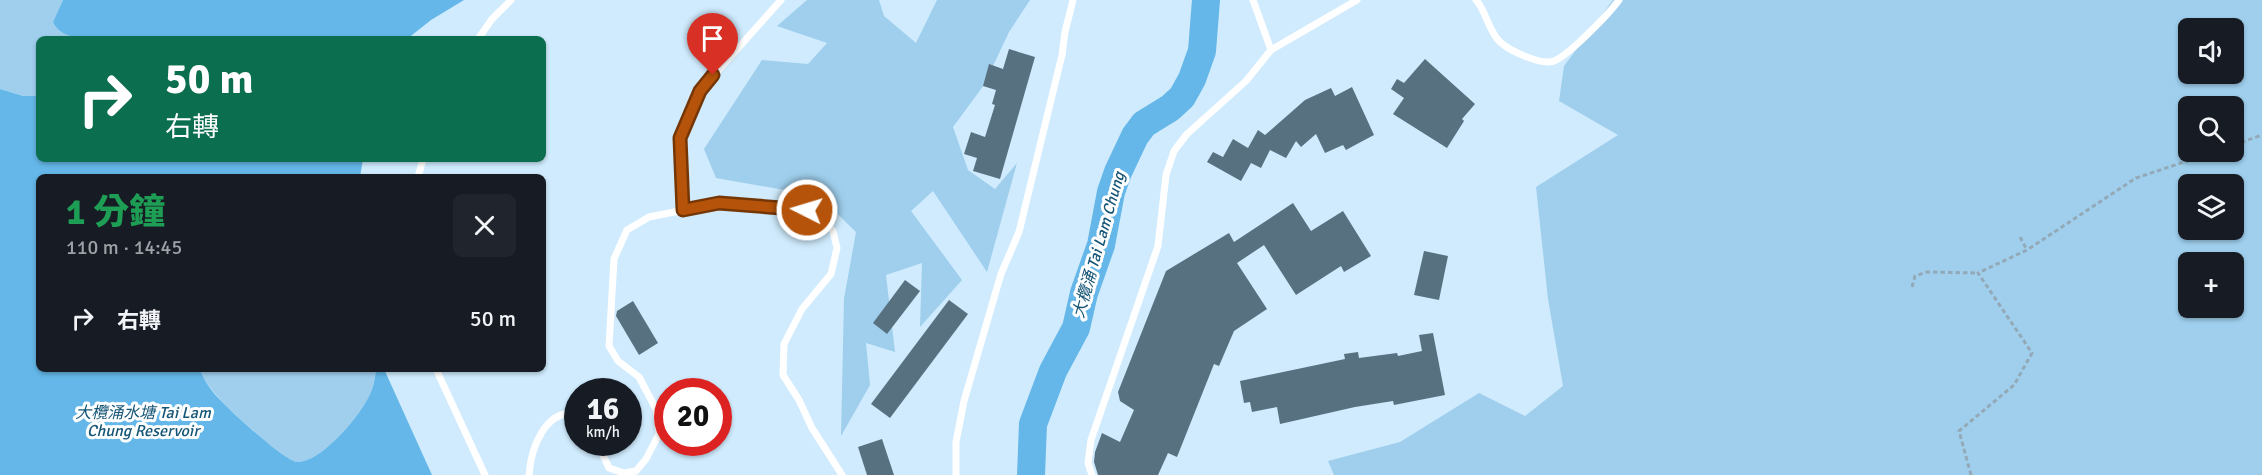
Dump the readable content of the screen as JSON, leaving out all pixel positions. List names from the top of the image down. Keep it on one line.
{"water":["大欖涌 Tai Lam Chung","大欖涌水塘 Tai Lam Chung Reservoir"],"page":{"map_buttons":"+","turn":["50 m","右轉"],"heading":["1 分鐘","110 m · 14:45"],"list":[{"name":"右轉","value":"50 m"}],"speed":"16 km/h","limit":"20"}}
